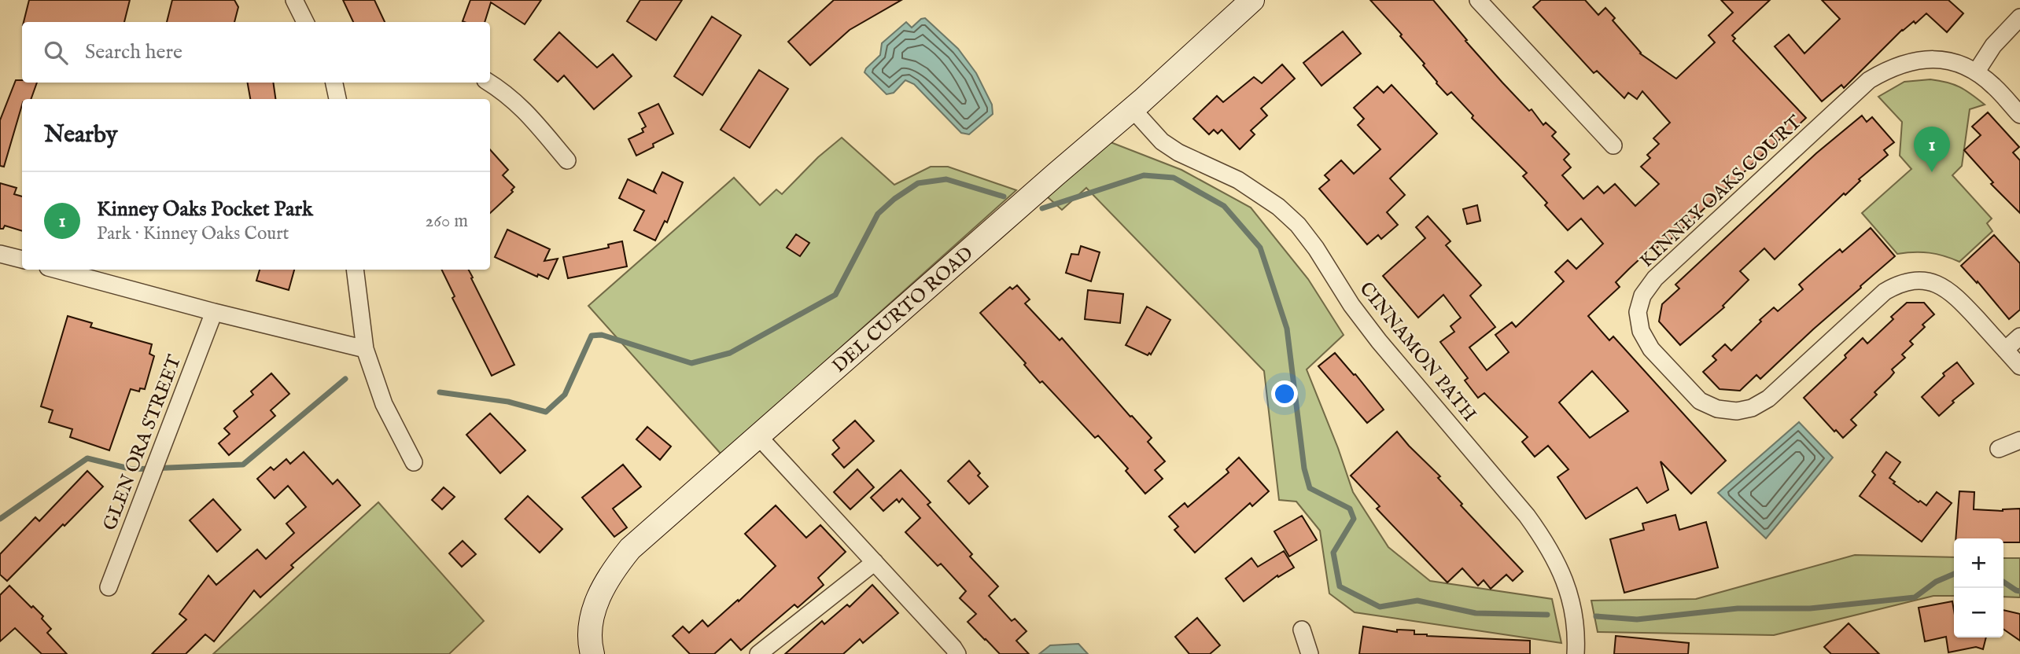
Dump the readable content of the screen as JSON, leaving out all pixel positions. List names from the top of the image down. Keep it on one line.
{"streets":{"street":["KINNEY OAKS COURT","DEL CURTO ROAD","CINNAMON PATH","GLEN ORA STREET"]},"crossings":[["DEL CURTO ROAD","CINNAMON PATH"]],"page":{"search":"Search here","heading":"Nearby","pins":"1","list":[{"mark":"1","name":"Kinney Oaks Pocket Park","note":"Park · Kinney Oaks Court","value":"260 m"}],"map_buttons":["+","−"]}}
